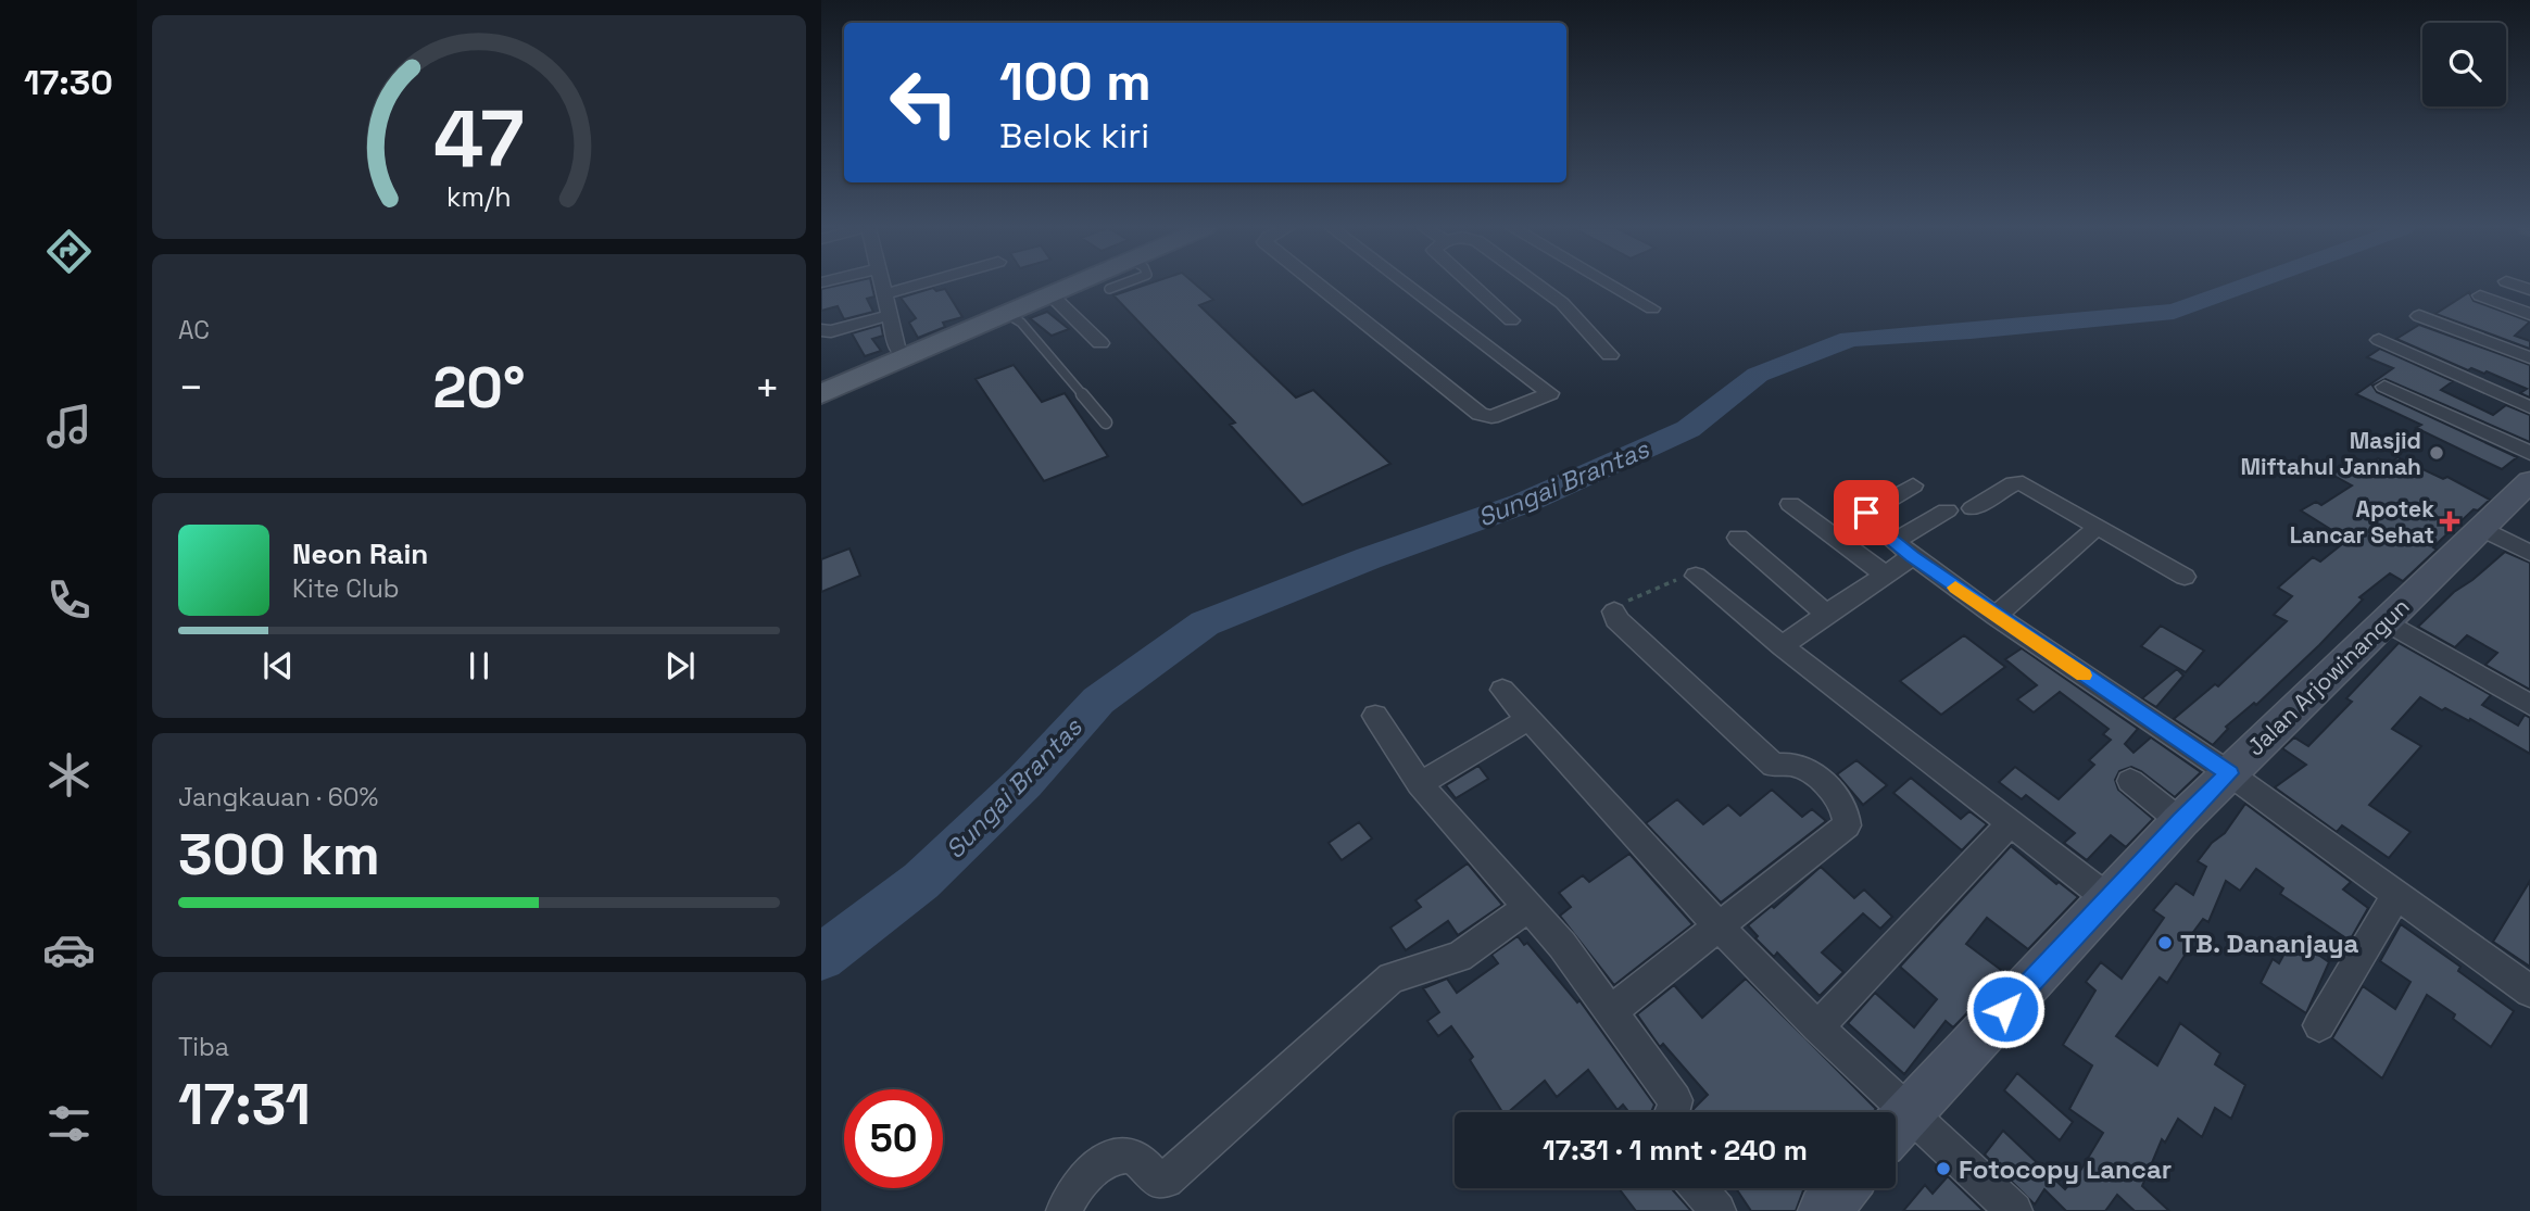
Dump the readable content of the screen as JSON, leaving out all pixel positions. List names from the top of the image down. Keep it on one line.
{"streets":{"main road":["Jalan Arjowinangun"]},"water":["Sungai Brantas"],"places":{"other":["Masjid Miftahul Jannah","TB. Dananjaya","Fotocopy Lancar"],"health":["Apotek Lancar Sehat"]},"page":{"tabs":"17:30","turn":["100 m","Belok kiri"],"tile":["AC",["Jangkauan · 60%","300 km"],["Tiba","17:31"]],"heat":["−","20°","+"],"song":["Neon Rain","Kite Club"],"limit":"50","trip":"17:31 · 1 mnt · 240 m","gauge":["47","km/h"]}}
